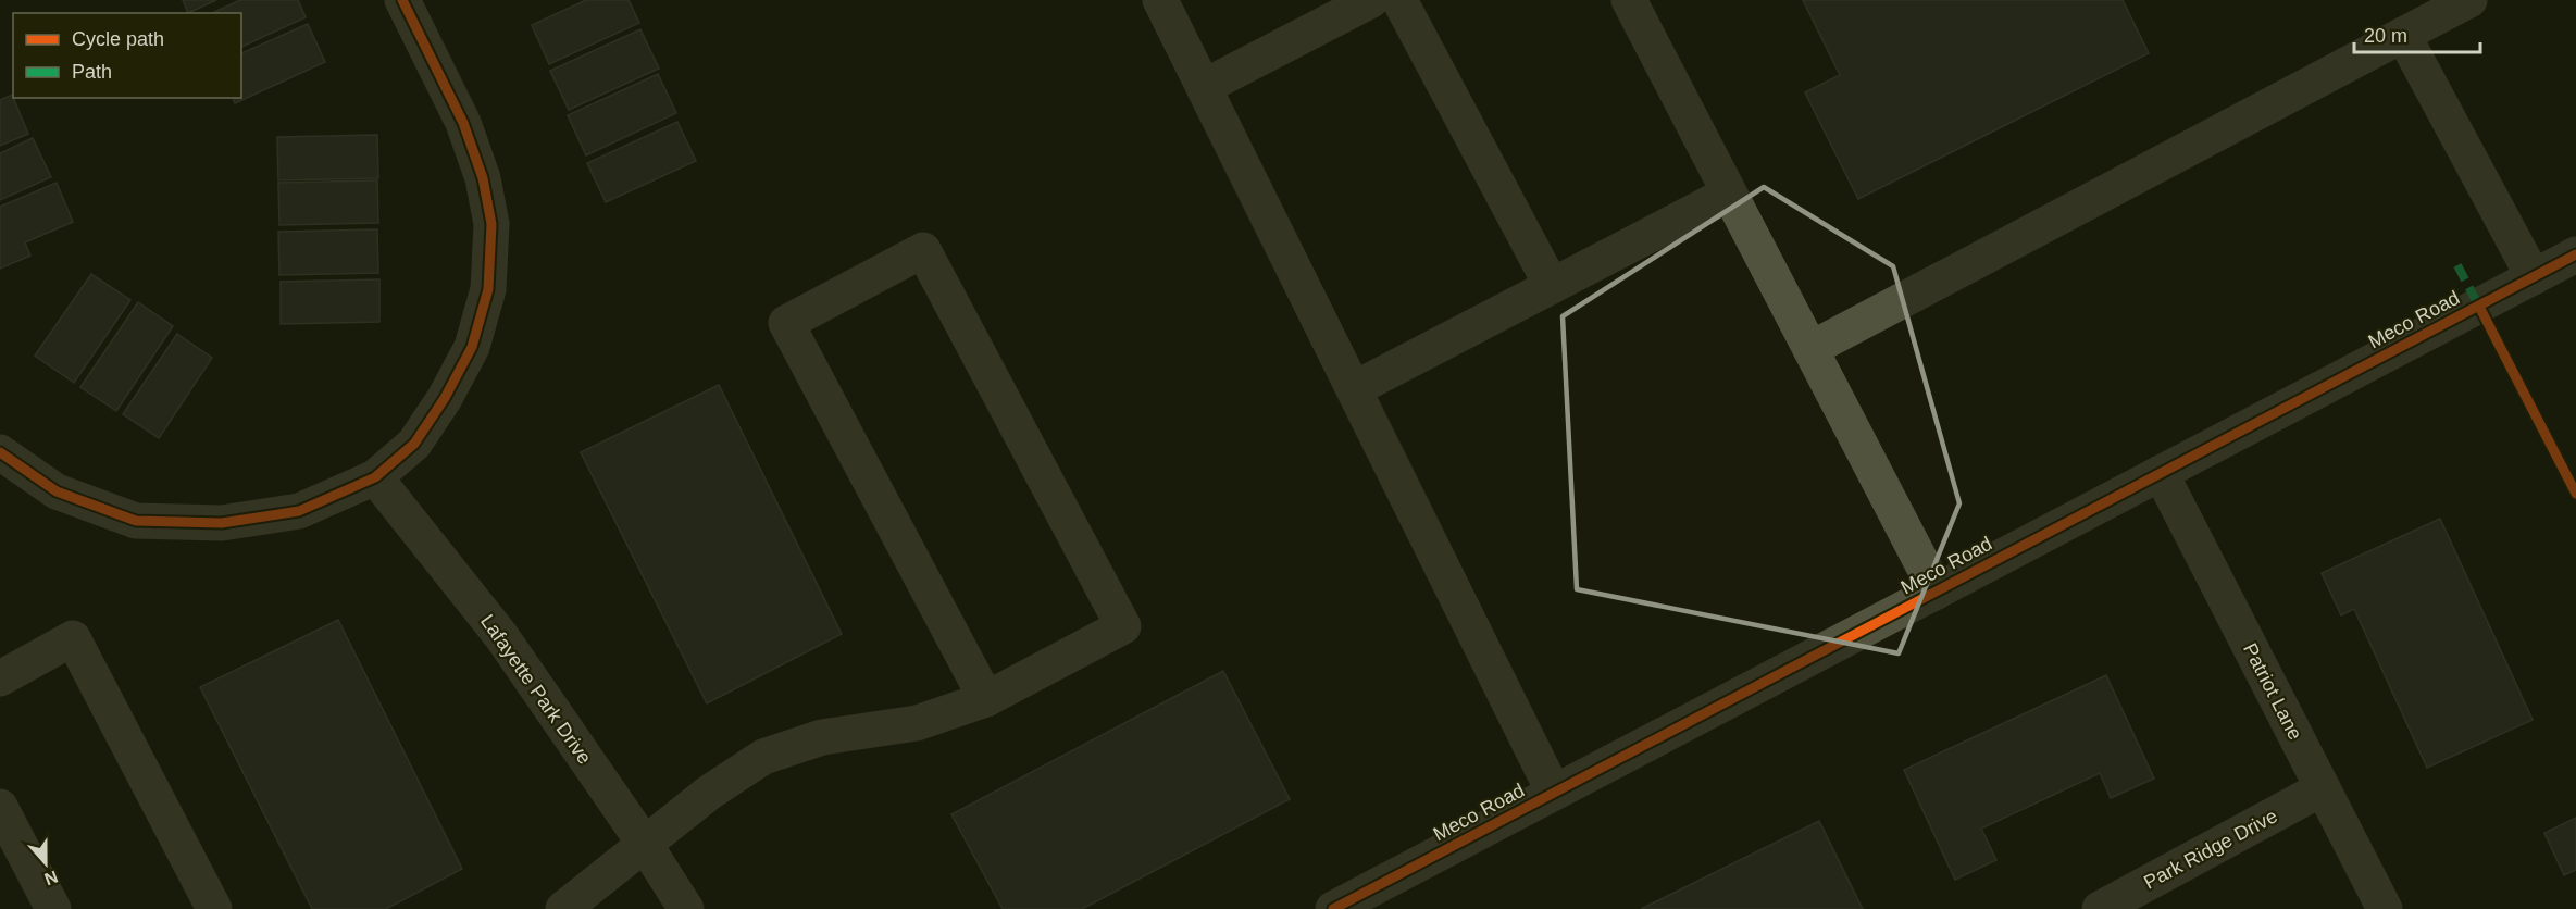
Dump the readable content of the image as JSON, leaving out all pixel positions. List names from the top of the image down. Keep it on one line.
{"streets":{"street":["Meco Road","Lafayette Park Drive","Patriot Lane","Park Ridge Drive"]},"crossings":[["Meco Road","Patriot Lane"],["Patriot Lane","Park Ridge Drive"]],"legend":["Cycle path","Path"],"scale_bar":"20 m","north":"bottom"}
